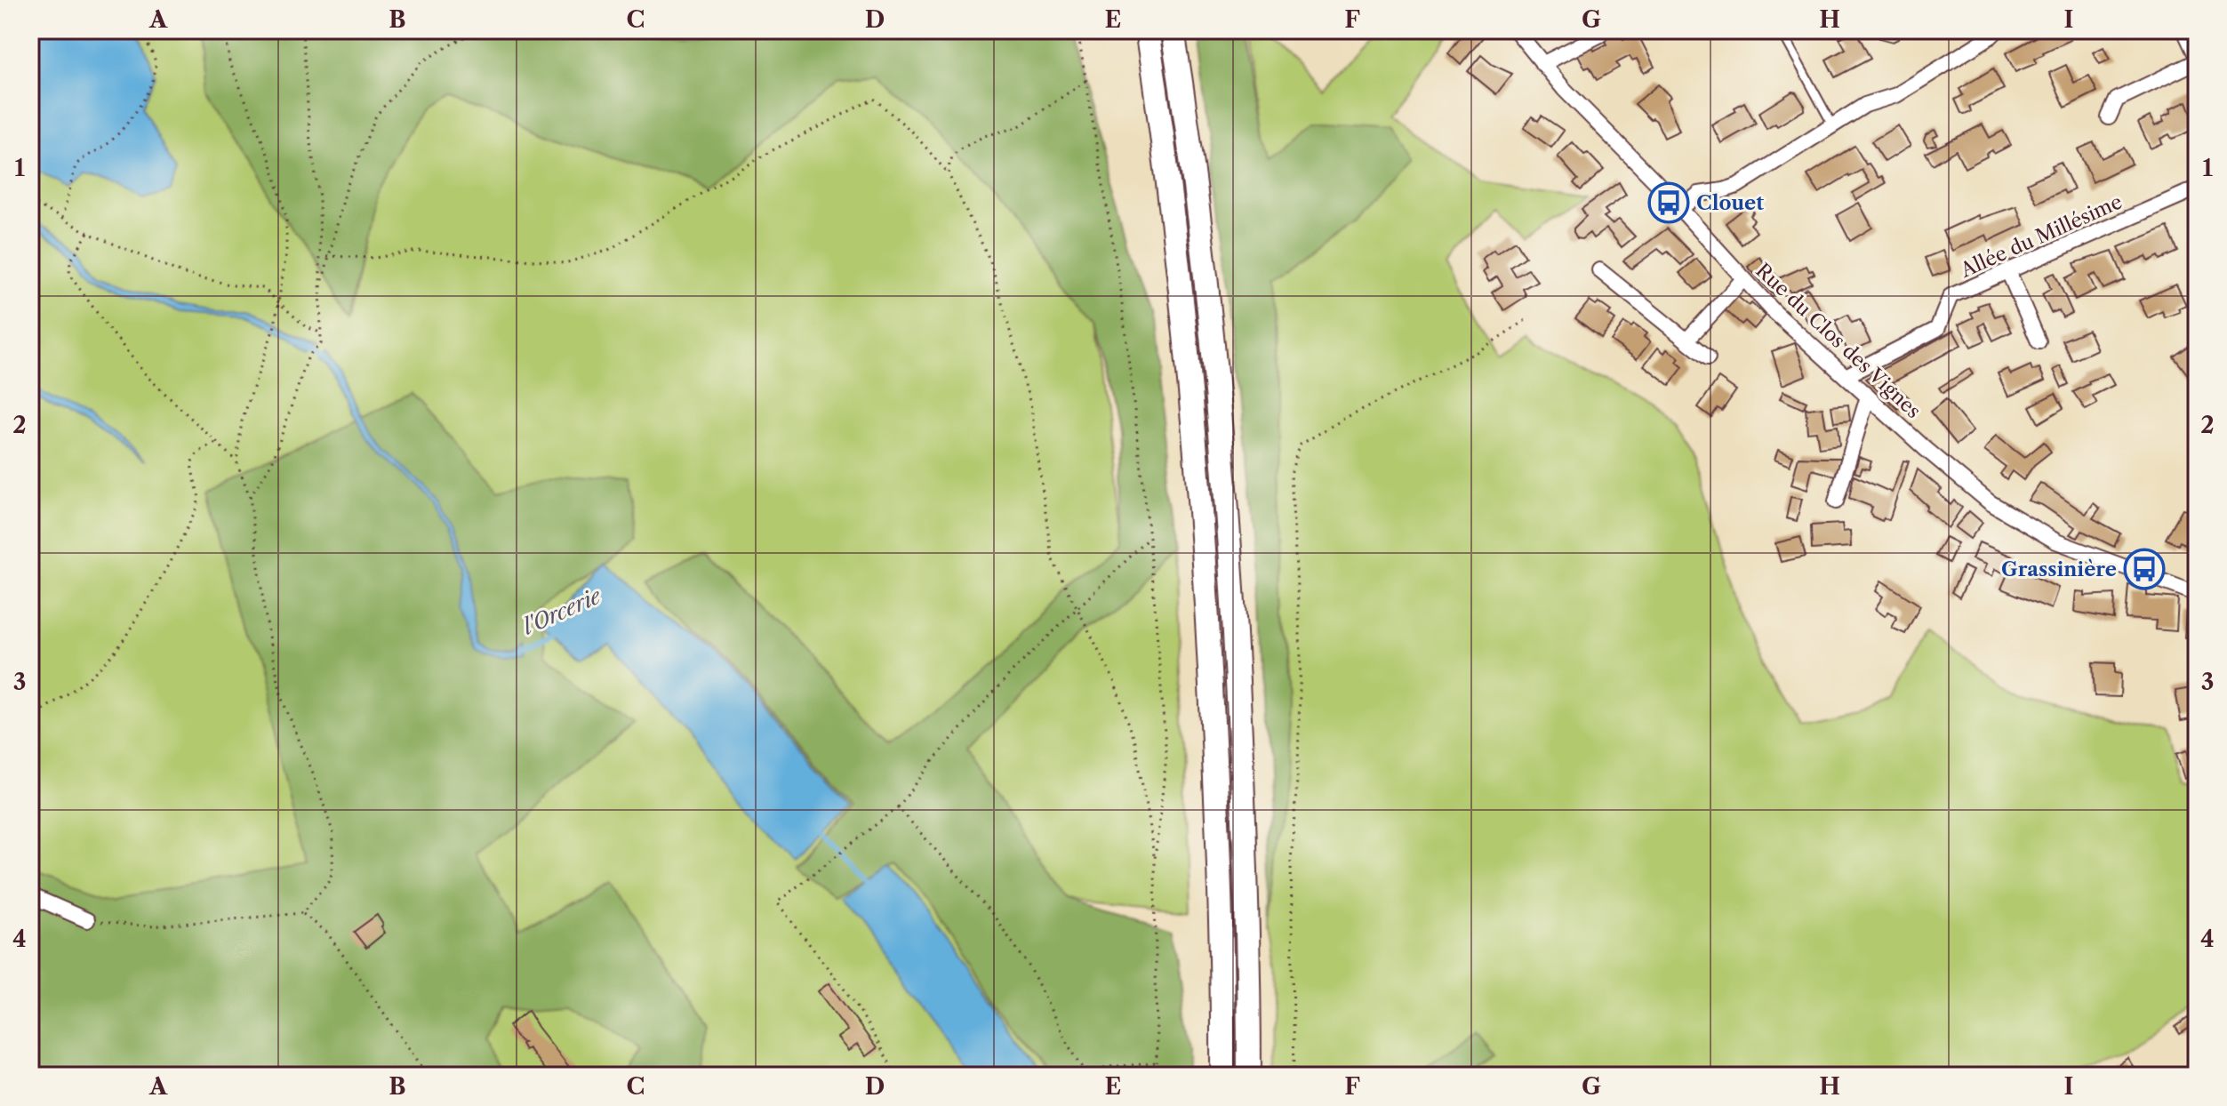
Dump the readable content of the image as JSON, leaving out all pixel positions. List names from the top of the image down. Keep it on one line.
{"streets":{"street":["Allée du Millésime","Rue du Clos des Vignes"]},"crossings":[["Allée du Millésime","Rue du Clos des Vignes"]],"water":["l'Orcerie"],"places":{"bus stop":["Clouet","Grassinière"]},"grid":{"columns":["A","B","C","D","E","F","G","H","I"],"rows":["1","2","3","4"]}}
